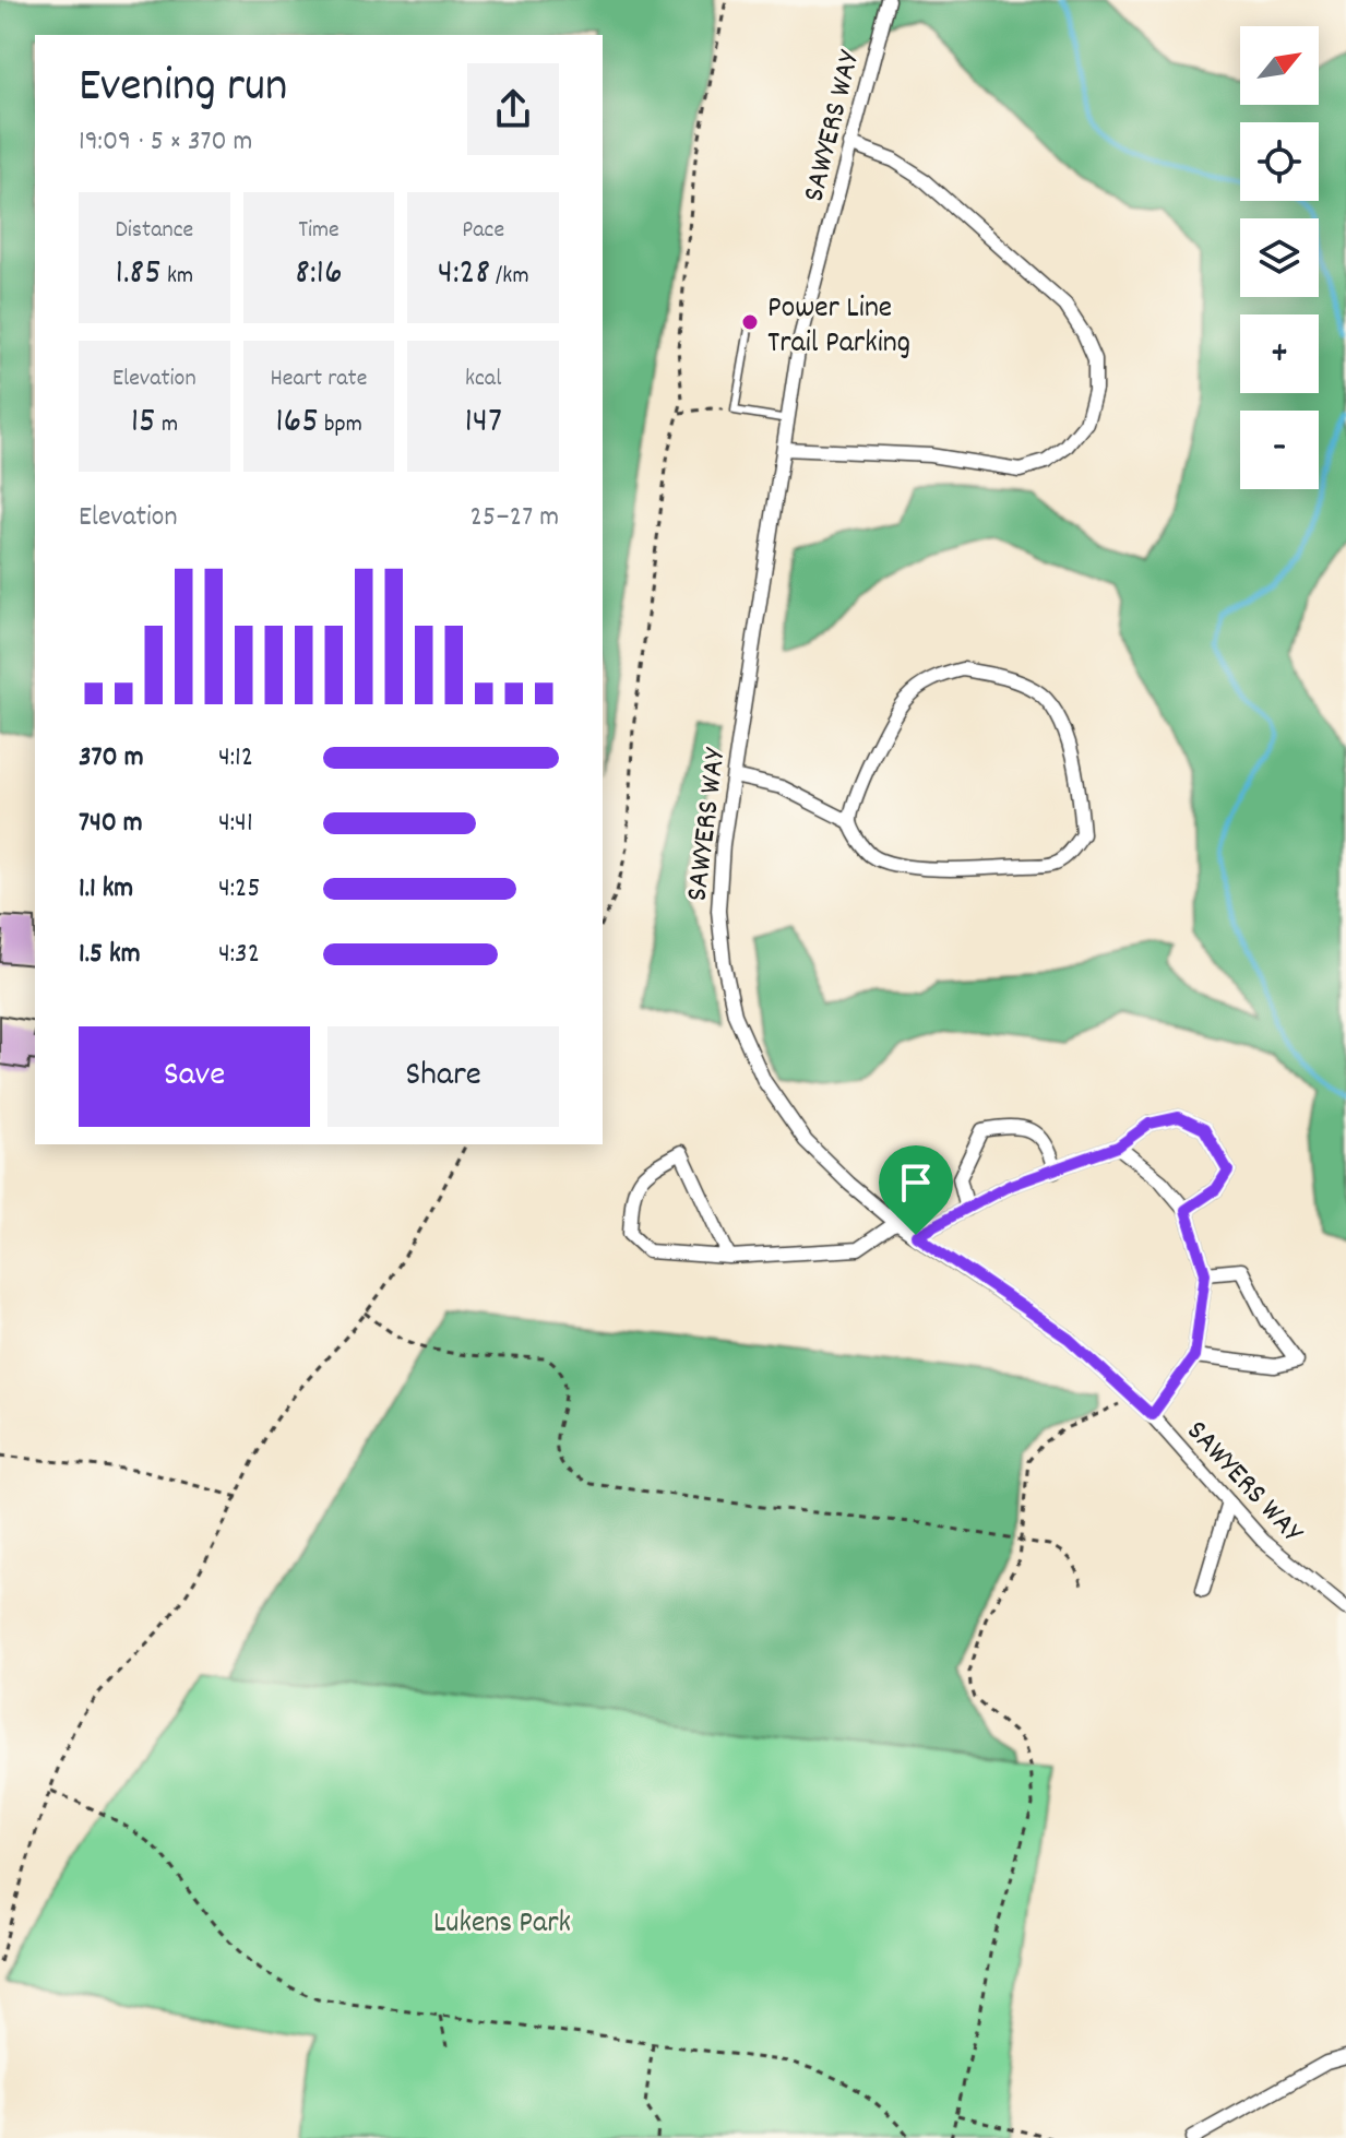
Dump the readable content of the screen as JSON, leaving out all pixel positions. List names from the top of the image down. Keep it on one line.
{"streets":{"street":["SAWYERS WAY"]},"parks":["Lukens Park"],"places":["Power Line Trail Parking"],"north":"top right","page":{"map_buttons":["+","−"],"heading":["Evening run","19:09 · 5 × 370 m"],"stats":[["Distance","1.85 km"],["Time","8:16"],["Pace","4:28 /km"],["Elevation","15 m"],["Heart rate","165 bpm"],["kcal","147"]],"chart":["Elevation","25–27 m"],"list":[{"name":"370 m","note":"4:12"},{"name":"740 m","note":"4:41"},{"name":"1.1 km","note":"4:25"},{"name":"1.5 km","note":"4:32"}],"buttons":["Save","Share"]}}
